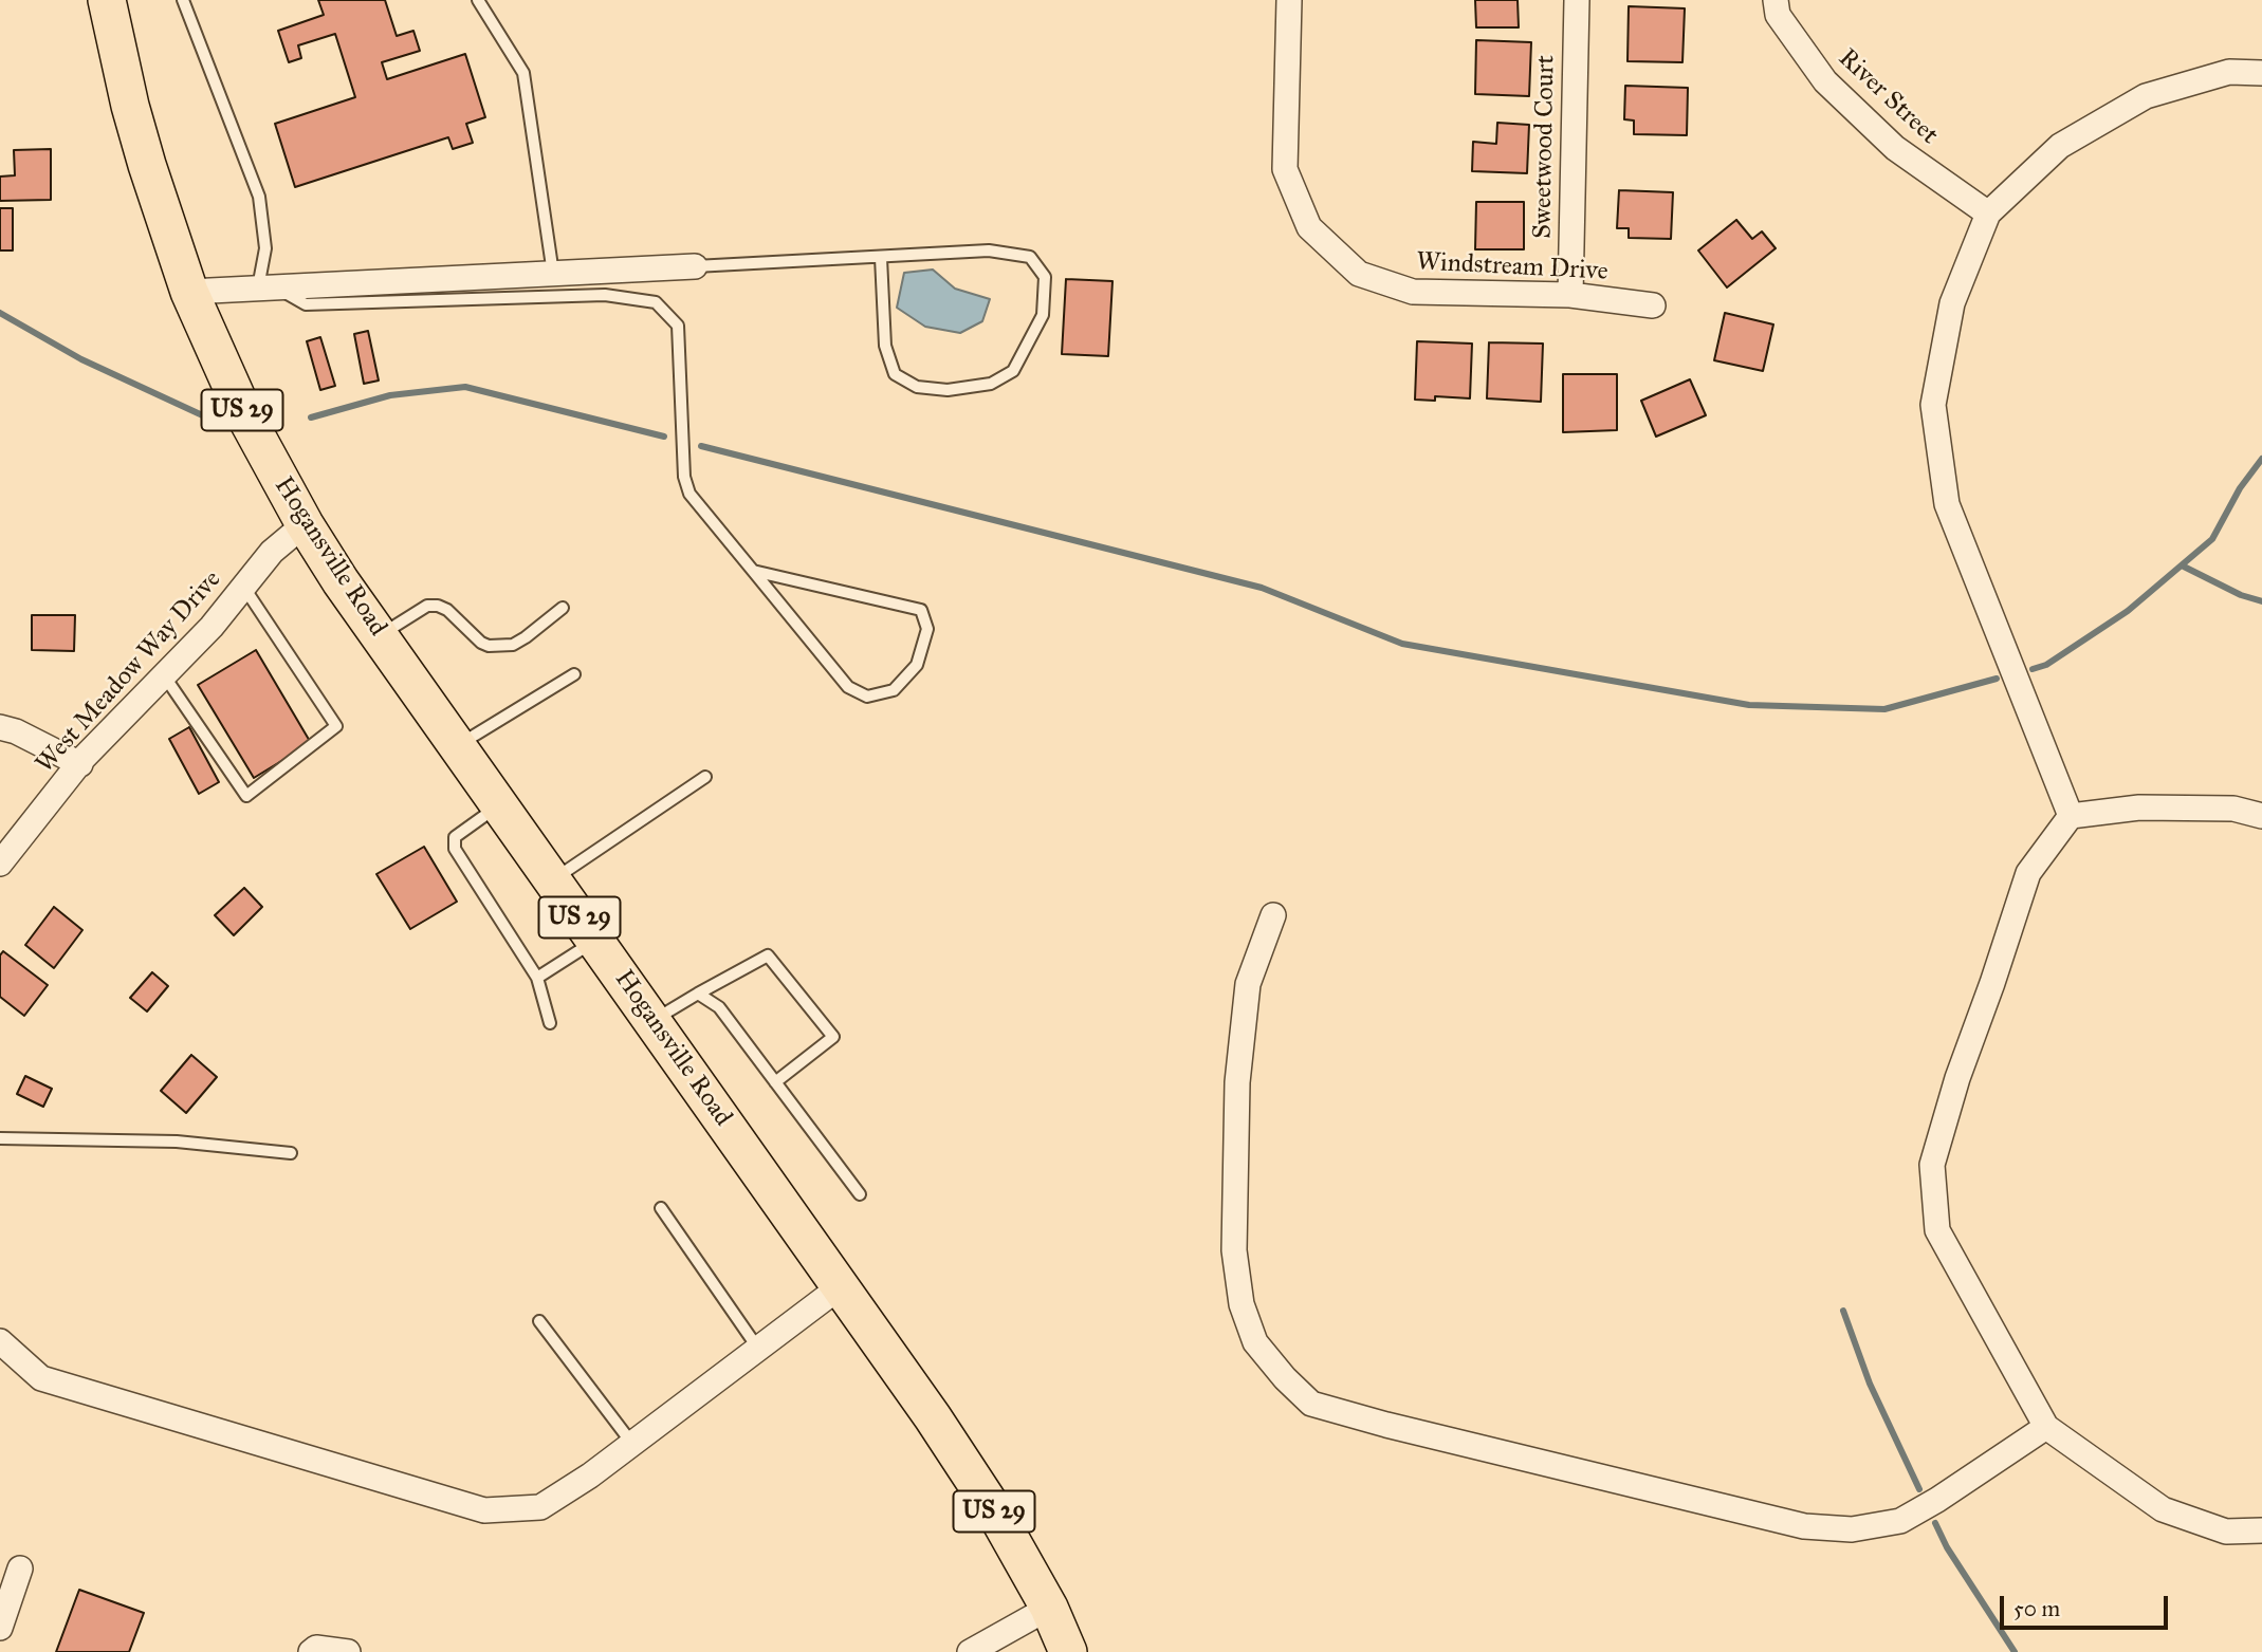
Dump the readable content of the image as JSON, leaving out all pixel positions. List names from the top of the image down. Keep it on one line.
{"streets":{"main road":["US 29","Hogansville Road"],"street":["River Street","Sweetwood Court","Windstream Drive","West Meadow Way Drive"]},"crossings":[["Sweetwood Court","Windstream Drive"],["Hogansville Road","West Meadow Way Drive"]],"scale_bar":"50 m"}
